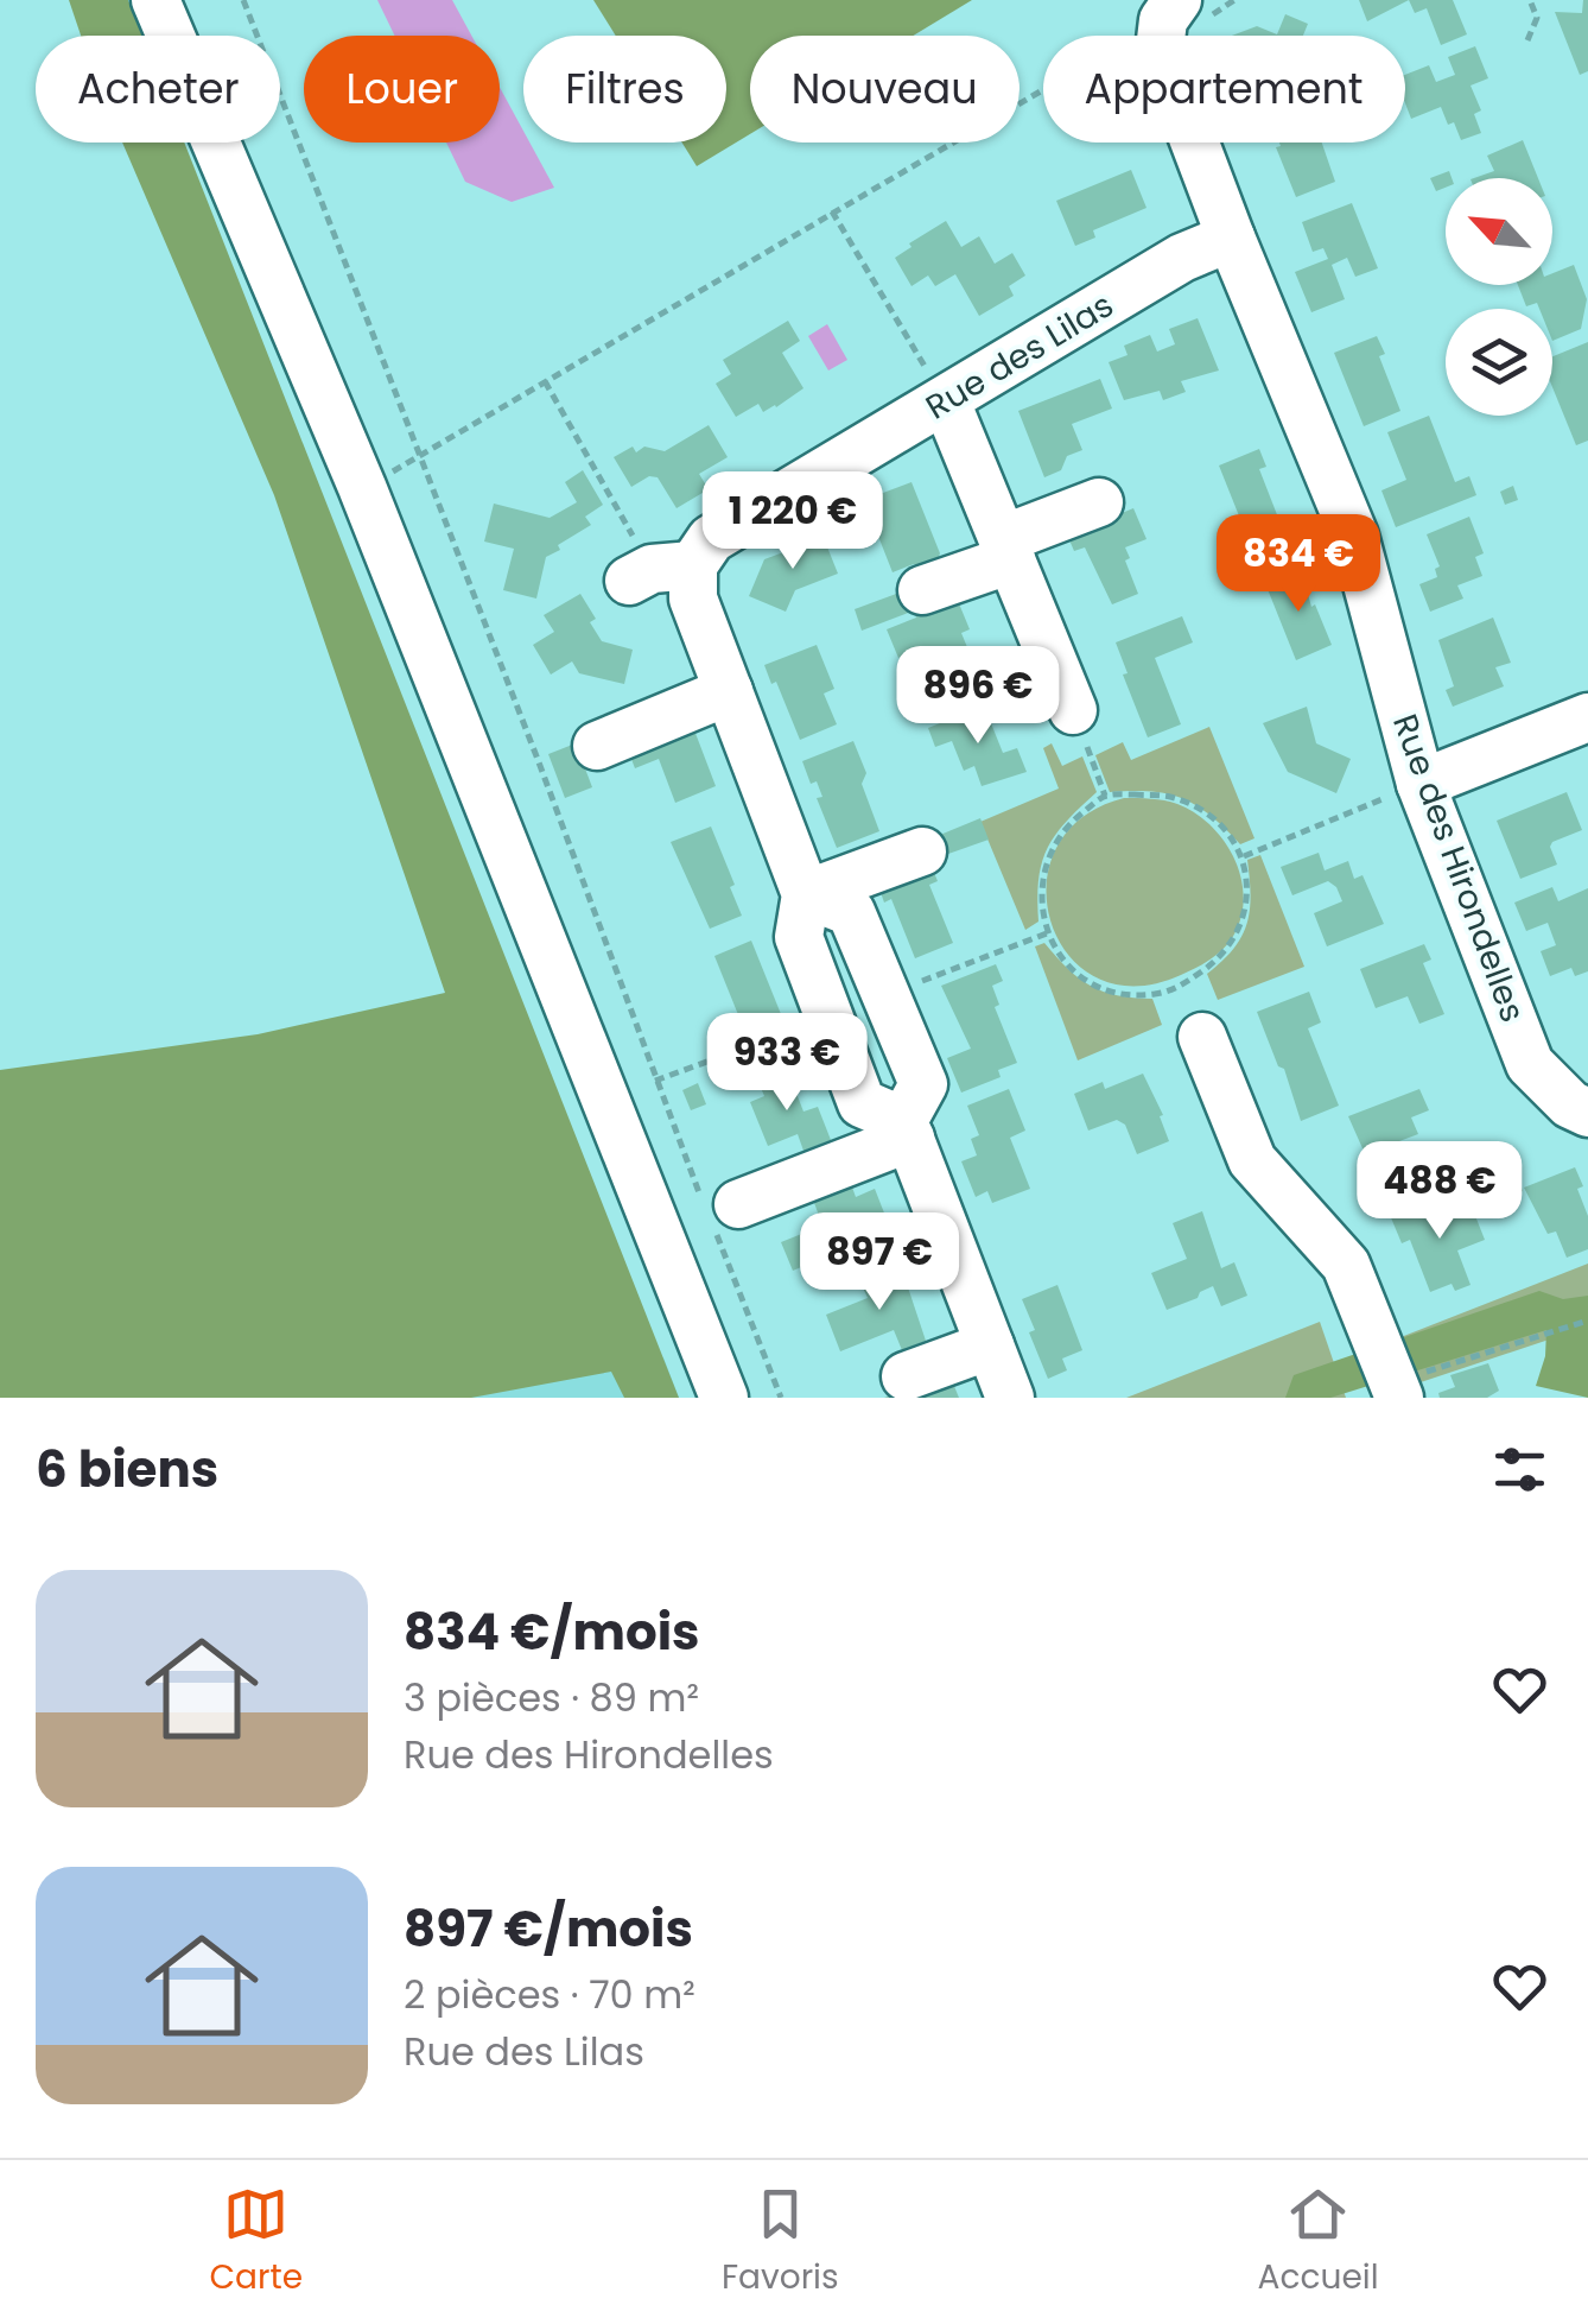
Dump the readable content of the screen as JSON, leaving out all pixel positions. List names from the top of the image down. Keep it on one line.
{"streets":{"street":["Rue des Lilas","Rue des Hirondelles"]},"crossings":[["Rue des Lilas","Rue des Hirondelles"]],"north":"top left","page":{"chip":["Acheter","Louer","Filtres","Nouveau","Appartement"],"price":["1 220 €","834 €","896 €","933 €","488 €","897 €"],"heading":"6 biens","list":[{"name":"834 €/mois","note":"3 pièces · 89 m² · Rue des Hirondelles"},{"name":"897 €/mois","note":"2 pièces · 70 m² · Rue des Lilas"}],"tabs":["Carte","Favoris","Accueil"]}}
